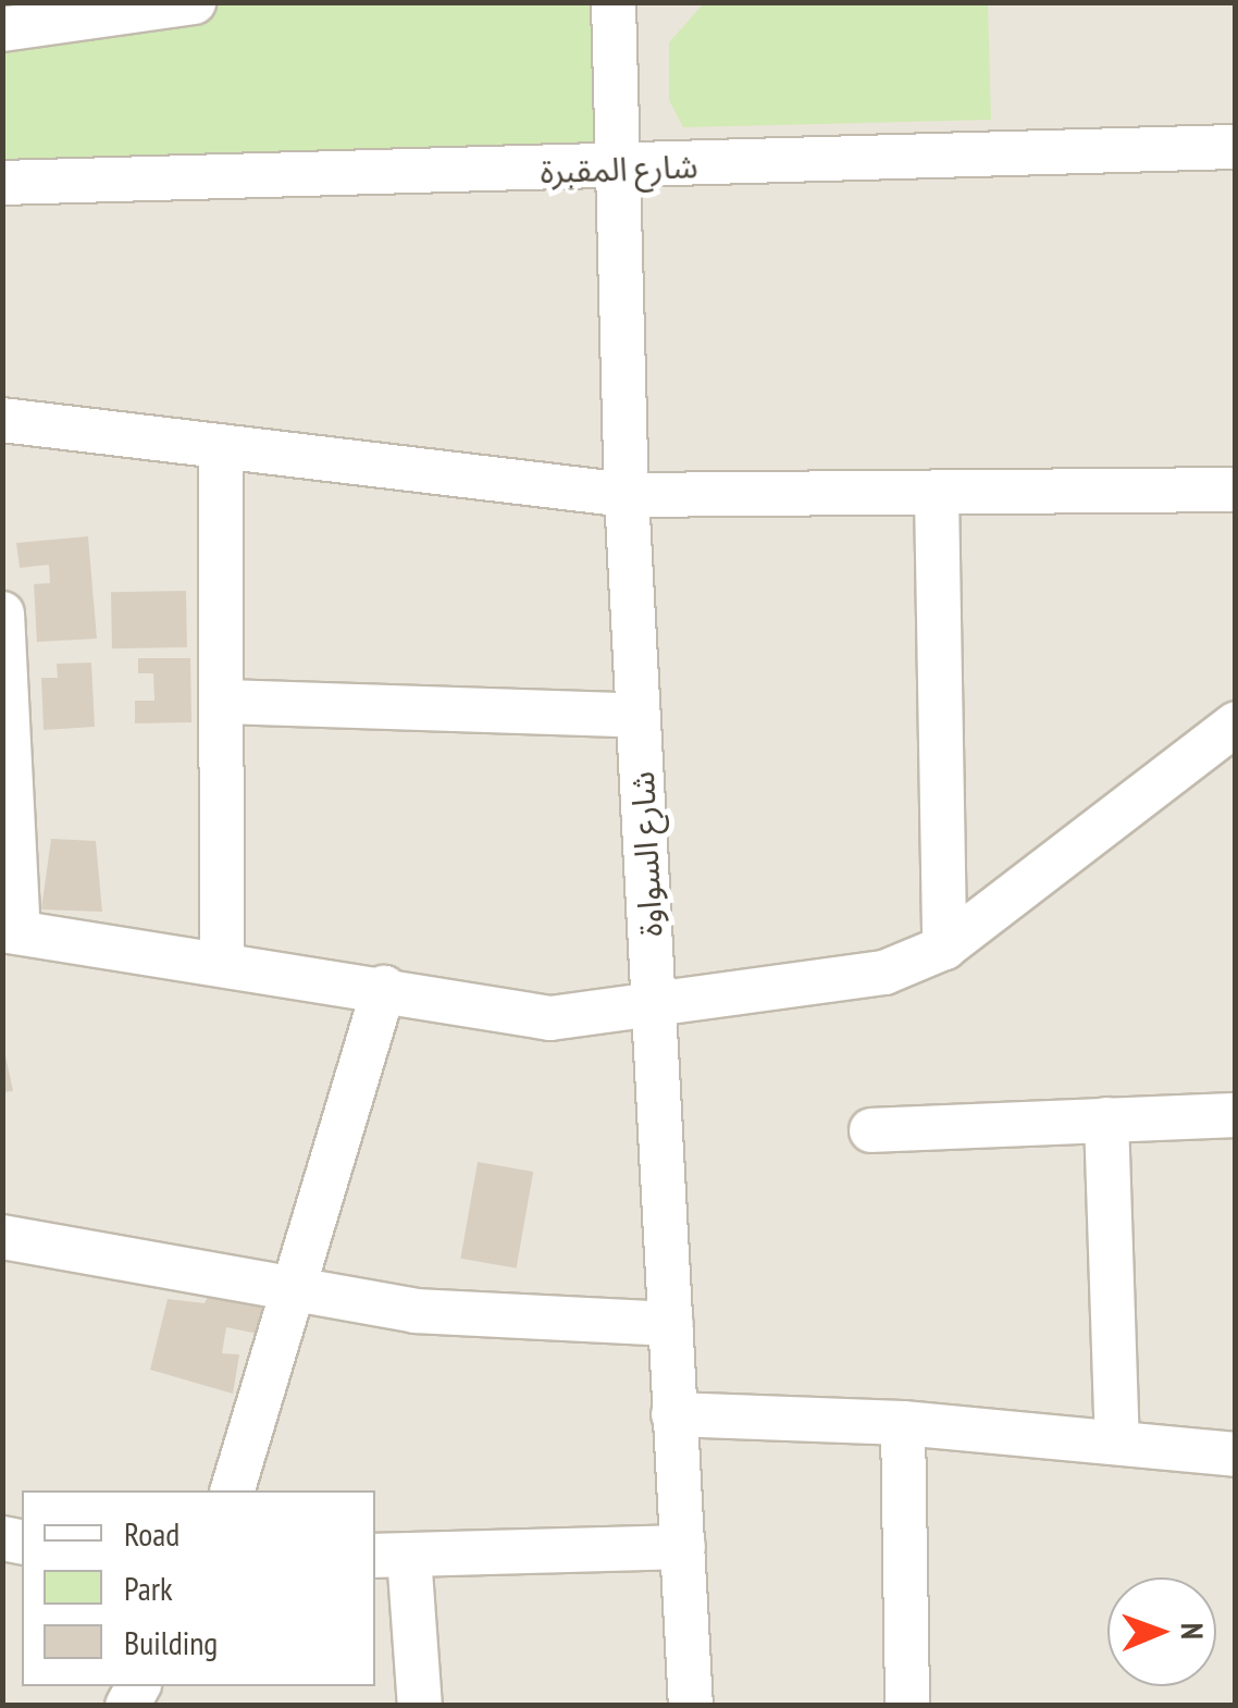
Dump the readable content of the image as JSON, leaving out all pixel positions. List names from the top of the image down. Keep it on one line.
{"streets":{"street":["شارع المقبرة","شارع السواوة"]},"crossings":[["شارع المقبرة","شارع السواوة"]],"legend":["Road","Park","Building"],"north":"right"}
